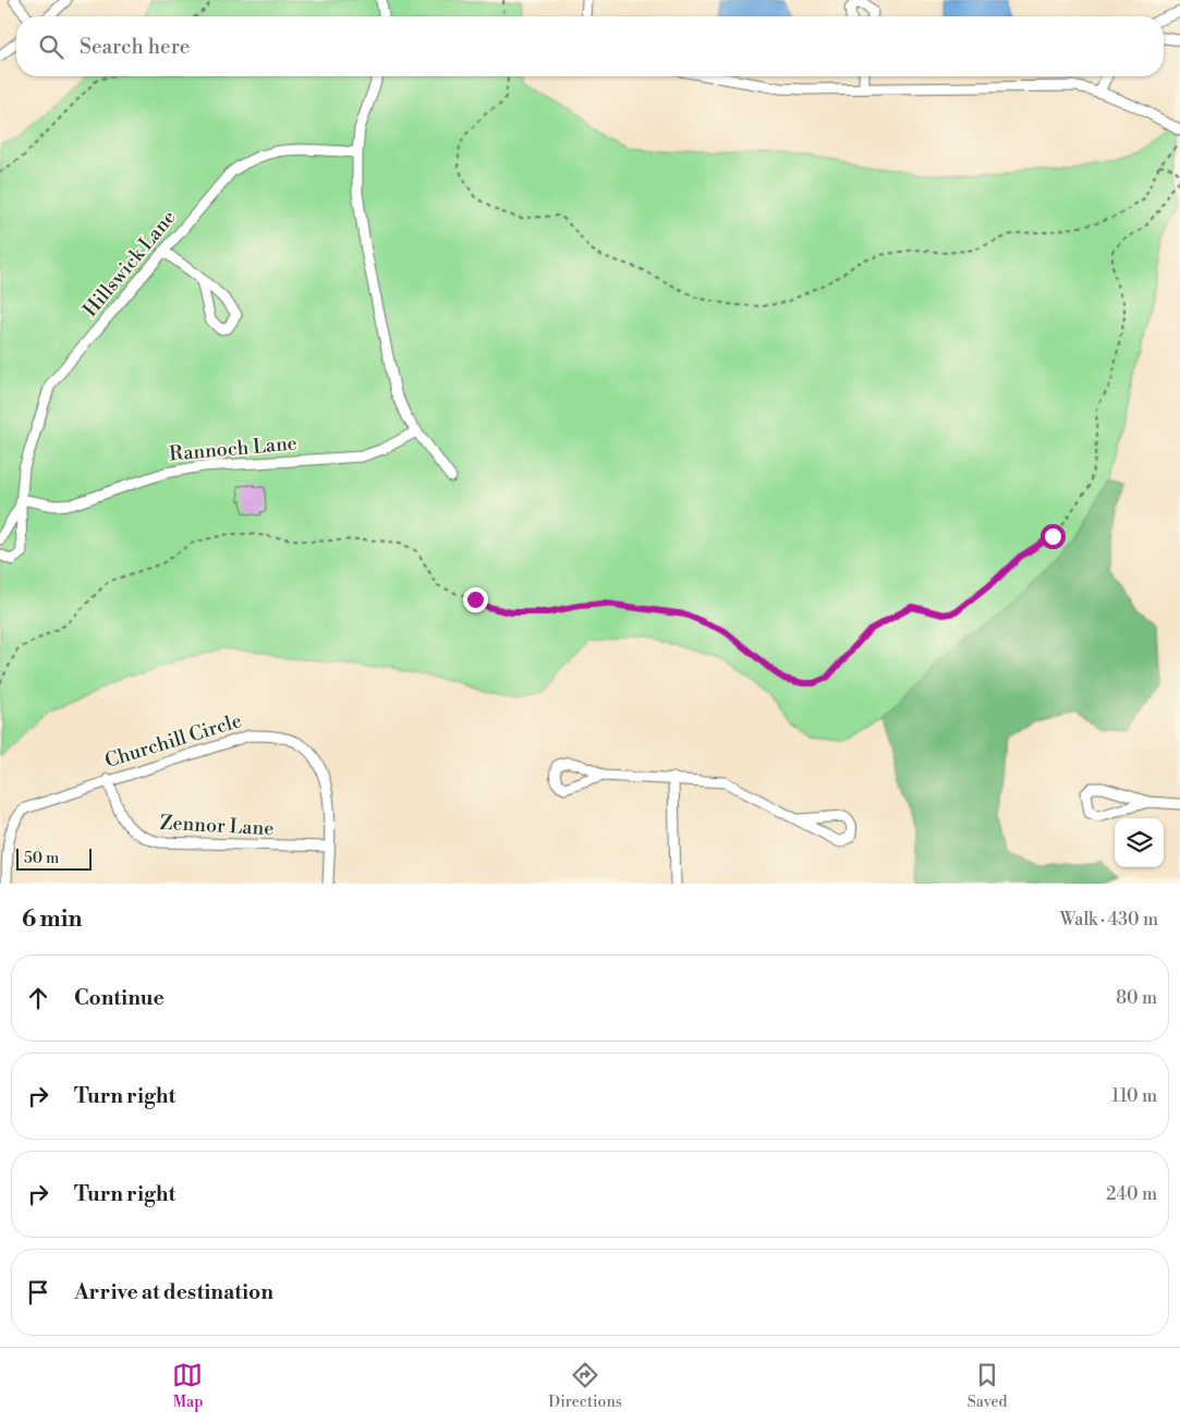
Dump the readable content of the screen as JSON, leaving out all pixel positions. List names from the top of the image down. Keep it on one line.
{"streets":{"street":["Hillswick Lane","Rannoch Lane","Churchill Circle","Zennor Lane"]},"crossings":[["Hillswick Lane","Rannoch Lane"],["Churchill Circle","Zennor Lane"]],"scale_bar":"50 m","page":{"search":"Search here","scale":"50 m","heading":["6 min","Walk · 430 m"],"list":[["Continue","80 m"],["Turn right","110 m"],["Turn right","240 m"],"Arrive at destination"],"nav":["Map","Directions","Saved"]}}
